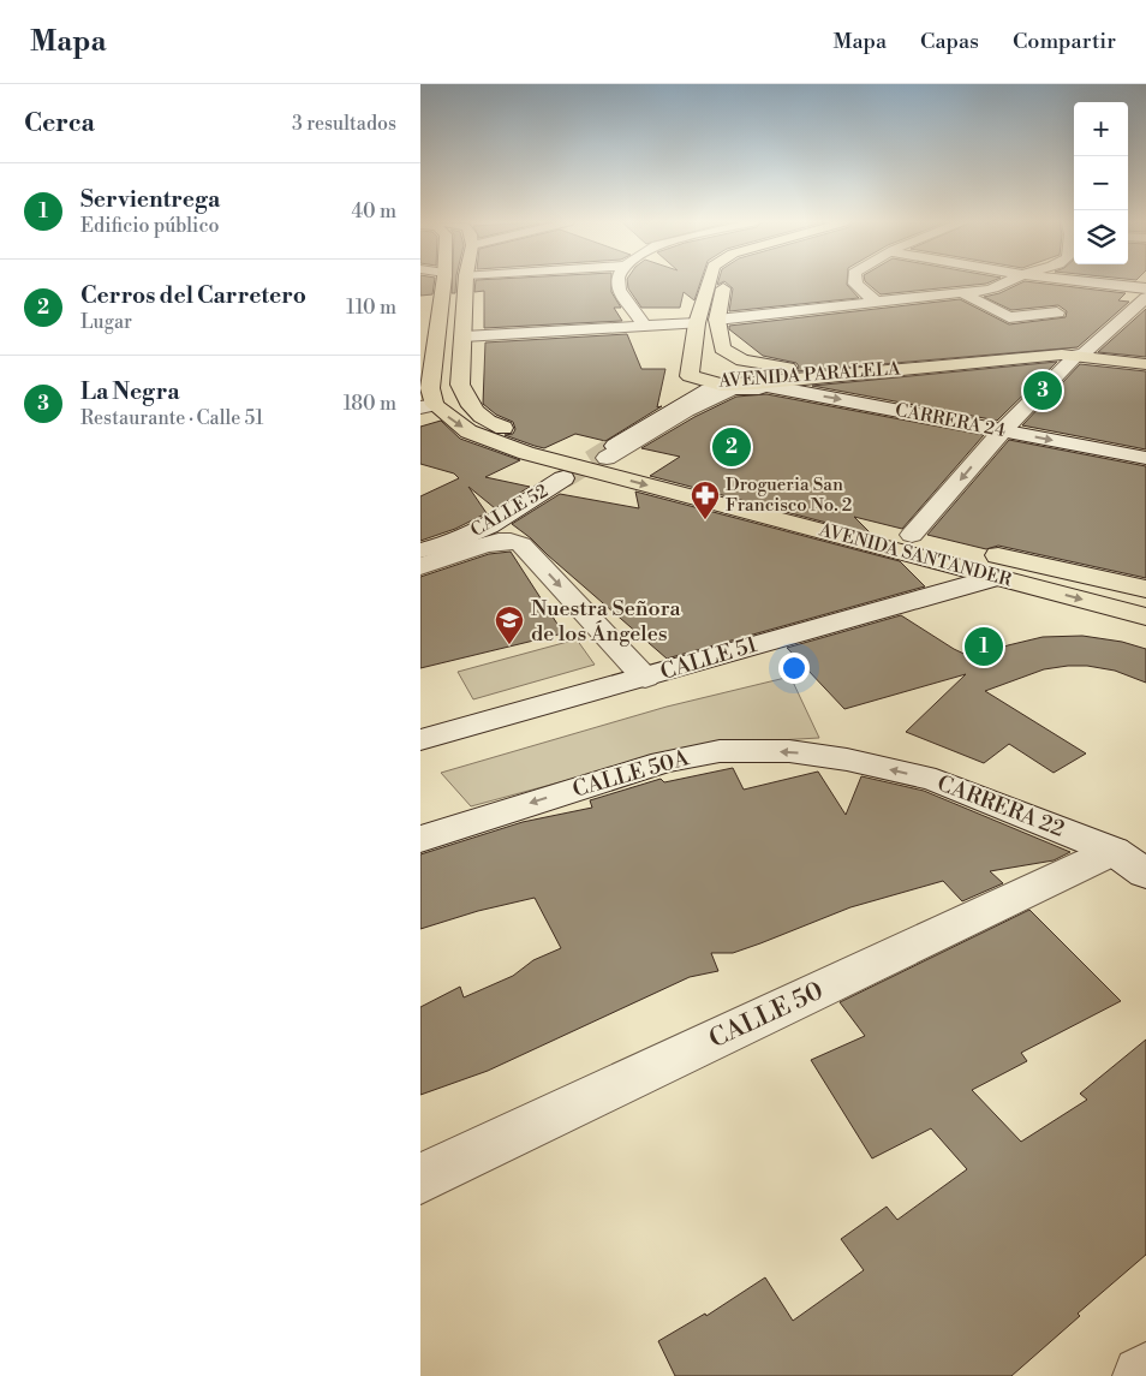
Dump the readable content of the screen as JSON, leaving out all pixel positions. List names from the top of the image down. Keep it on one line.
{"streets":{"main road":["AVENIDA PARALELA","AVENIDA SANTANDER"],"street":["CARRERA 24","CALLE 52","CALLE 51","CALLE 50A","CARRERA 22","CALLE 50"]},"crossings":[["AVENIDA PARALELA","CARRERA 24"],["AVENIDA SANTANDER","CALLE 51"],["CALLE 50A","CARRERA 22"],["CARRERA 22","CALLE 50"]],"one_way":["CALLE 50A","CARRERA 22"],"places":{"pharmacy":["Drogueria San Francisco No. 2"],"school or university":["Nuestra Señora de los Ángeles"]},"page":{"header":"Mapa","nav":["Mapa","Capas","Compartir"],"heading":["Cerca","3 resultados"],"map_buttons":["+","−"],"list":[{"mark":"1","name":"Servientrega","note":"Edificio público","value":"40 m"},{"mark":"2","name":"Cerros del Carretero","note":"Lugar","value":"110 m"},{"mark":"3","name":"La Negra","note":"Restaurante · Calle 51","value":"180 m"}],"pins":["3","2","1"]}}
